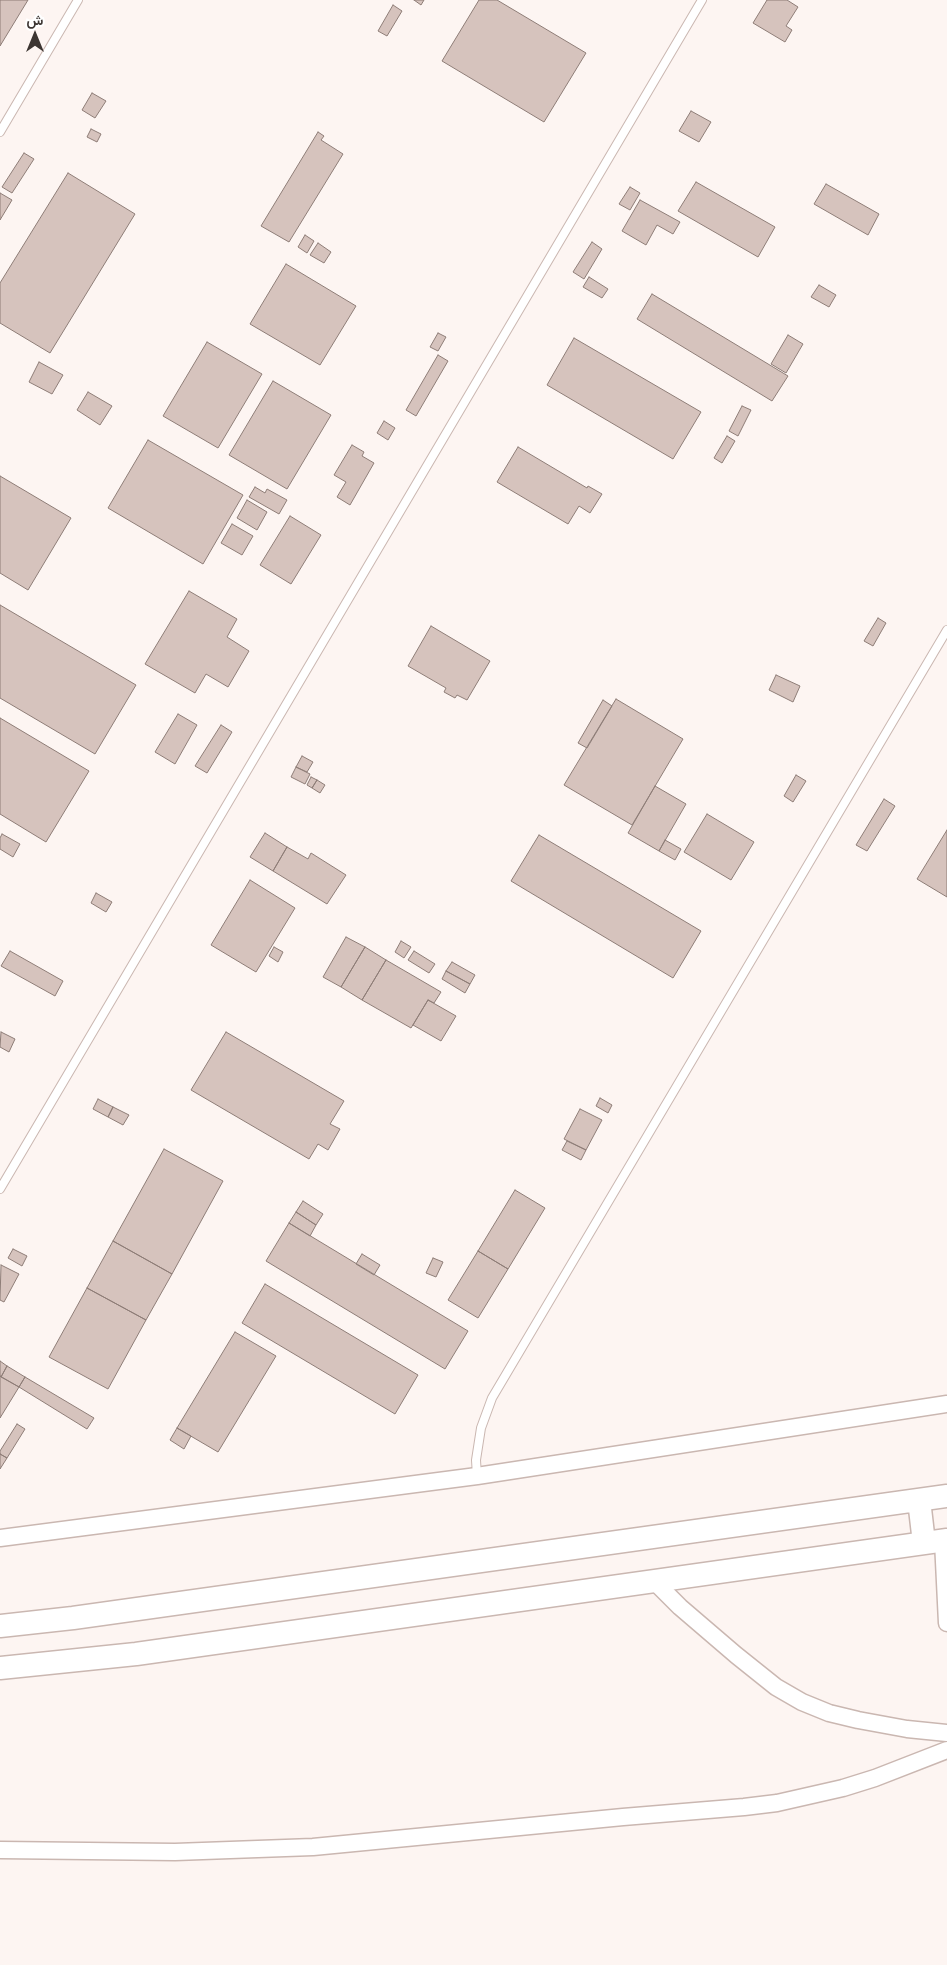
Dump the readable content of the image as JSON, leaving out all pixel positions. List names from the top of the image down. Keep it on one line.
{"north":"top"}
